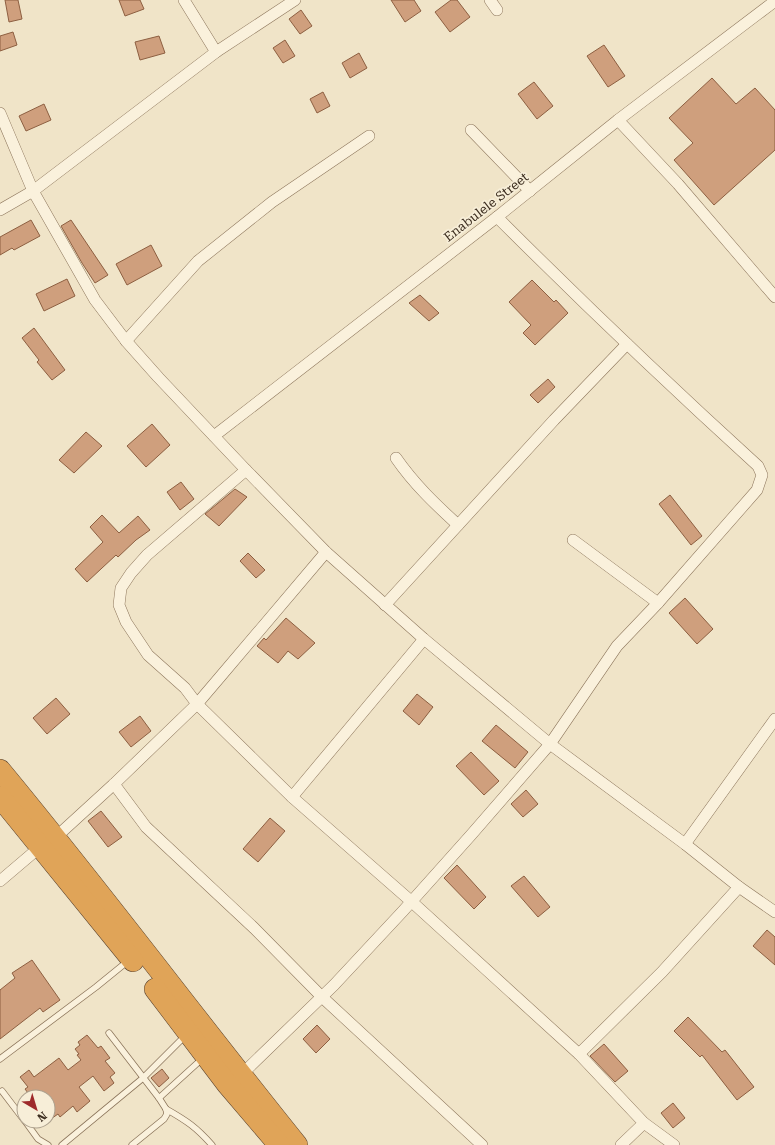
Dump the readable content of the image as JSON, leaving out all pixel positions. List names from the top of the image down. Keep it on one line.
{"streets":{"street":["Enabulele Street"]},"north":"bottom right"}
